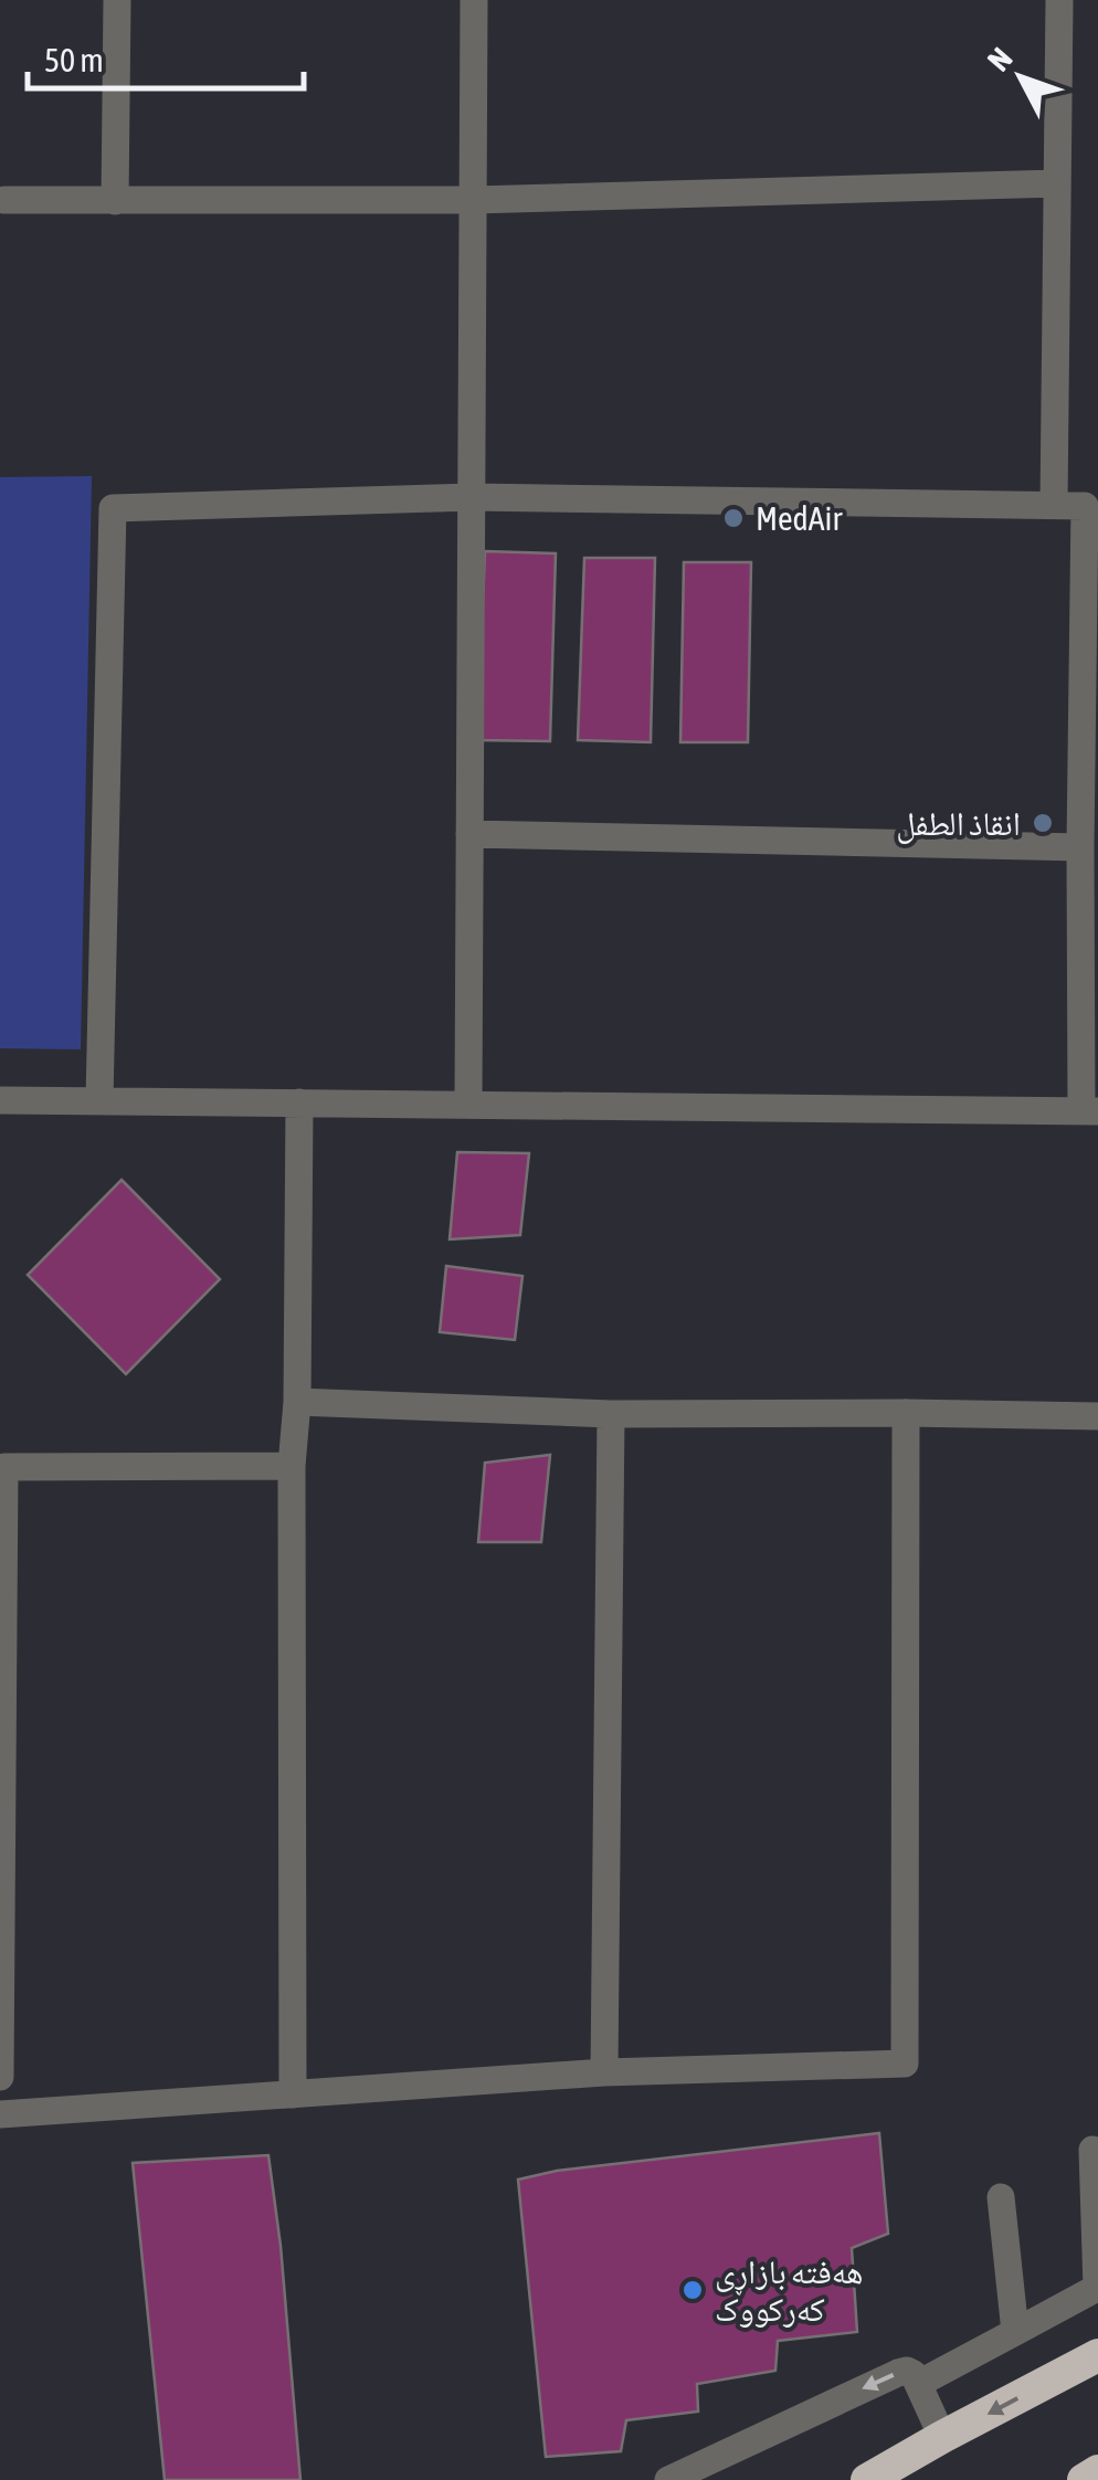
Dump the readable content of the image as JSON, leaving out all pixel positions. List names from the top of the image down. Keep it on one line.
{"places":["MedAir","انقاذ الطفل","هەفتە بازاڕی کەرکووک"],"scale_bar":"50 m","north":"top left"}
